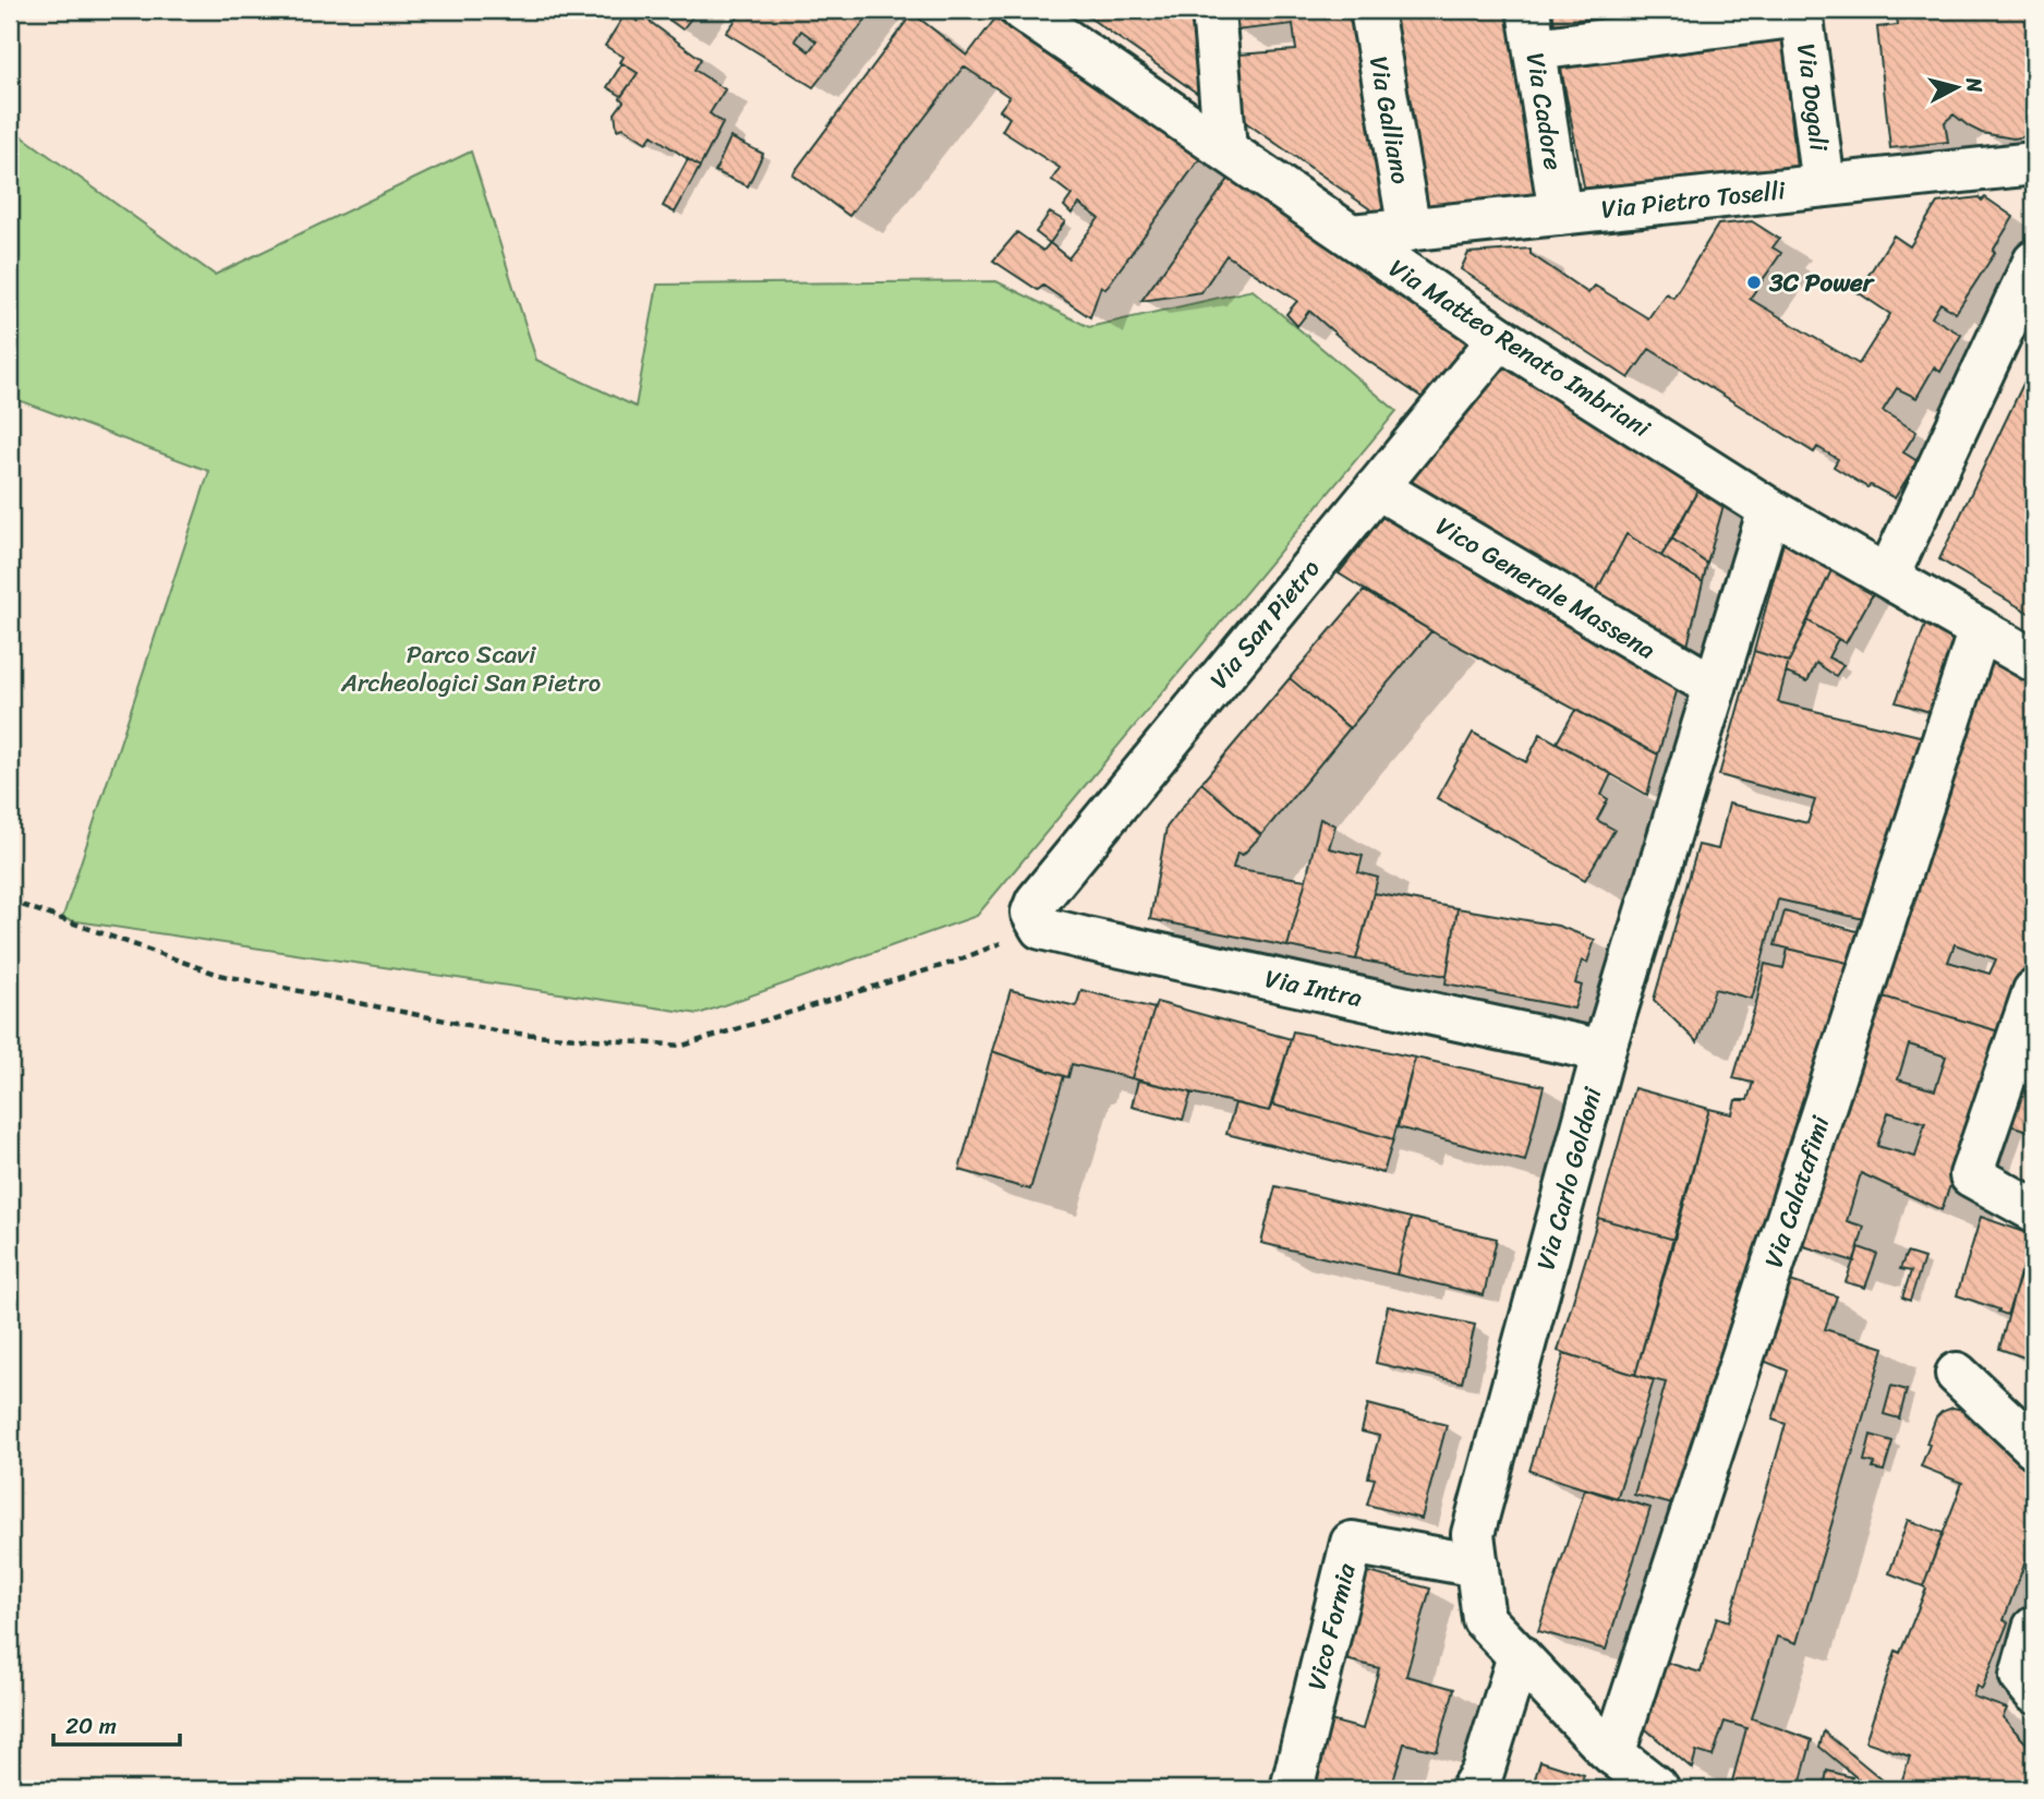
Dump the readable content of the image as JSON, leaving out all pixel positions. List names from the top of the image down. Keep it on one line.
{"streets":{"street":["Via Dogali","Via Cadore","Via Galliano","Via Pietro Toselli","Via Matteo Renato Imbriani","Vico Generale Massena","Via San Pietro","Via Intra","Via Carlo Goldoni","Via Calatafimi","Vico Formia"]},"crossings":[["Via Dogali","Via Pietro Toselli"],["Via Cadore","Via Pietro Toselli"],["Via Galliano","Via Pietro Toselli"],["Via Pietro Toselli","Via Matteo Renato Imbriani"],["Via Matteo Renato Imbriani","Via San Pietro"],["Via Matteo Renato Imbriani","Via Carlo Goldoni"],["Via Matteo Renato Imbriani","Via Calatafimi"],["Vico Generale Massena","Via San Pietro"],["Vico Generale Massena","Via Carlo Goldoni"],["Via San Pietro","Via Intra"],["Via Intra","Via Carlo Goldoni"],["Via Carlo Goldoni","Via Calatafimi"],["Via Carlo Goldoni","Vico Formia"]],"parks":["Parco Scavi Archeologici San Pietro"],"places":["3C Power"],"scale_bar":"20 m","north":"right"}
